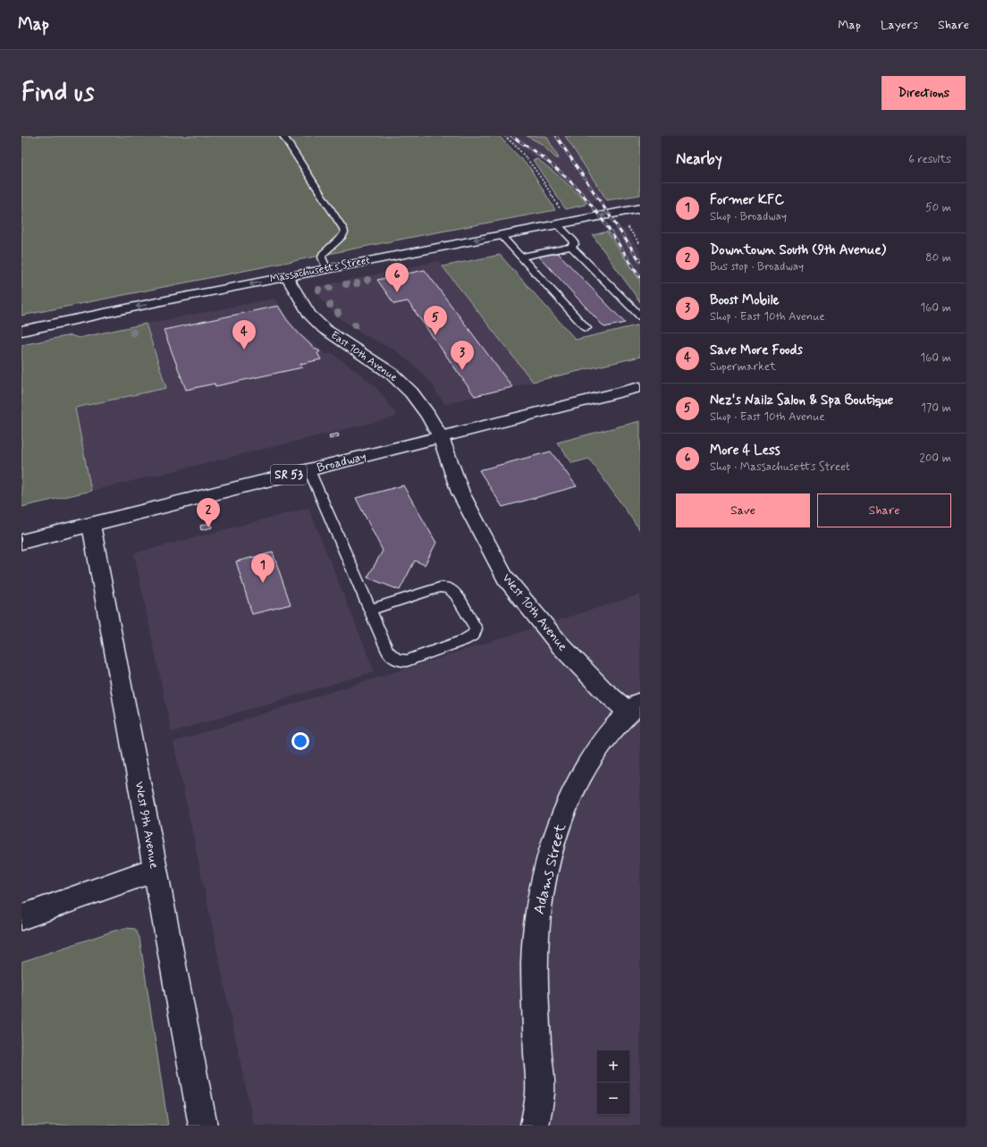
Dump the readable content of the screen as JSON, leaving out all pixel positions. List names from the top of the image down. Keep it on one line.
{"streets":{"street":["Massachusetts Street","East 10th Avenue","Broadway","SR 53","West 10th Avenue","West 9th Avenue","Adams Street"]},"crossings":[["Massachusetts Street","East 10th Avenue"],["East 10th Avenue","Broadway"],["East 10th Avenue","West 10th Avenue"],["Broadway","West 10th Avenue"],["Broadway","West 9th Avenue"],["West 10th Avenue","Adams Street"]],"one_way":["Massachusetts Street"],"page":{"header":"Map","nav":["Map","Layers","Share"],"buttons":["Directions",["Save","Share"]],"title":"Find us","heading":["Nearby","6 results"],"list":[{"mark":"1","name":"Former KFC","note":"Shop · Broadway","value":"50 m"},{"mark":"2","name":"Downtown South (9th Avenue)","note":"Bus stop · Broadway","value":"80 m"},{"mark":"3","name":"Boost Mobile","note":"Shop · East 10th Avenue","value":"160 m"},{"mark":"4","name":"Save More Foods","note":"Supermarket","value":"160 m"},{"mark":"5","name":"Nez's Nailz Salon & Spa Boutique","note":"Shop · East 10th Avenue","value":"170 m"},{"mark":"6","name":"More 4 Less","note":"Shop · Massachusetts Street","value":"200 m"}],"pins":["6","5","4","3","2","1"],"map_buttons":["+","−"]}}
